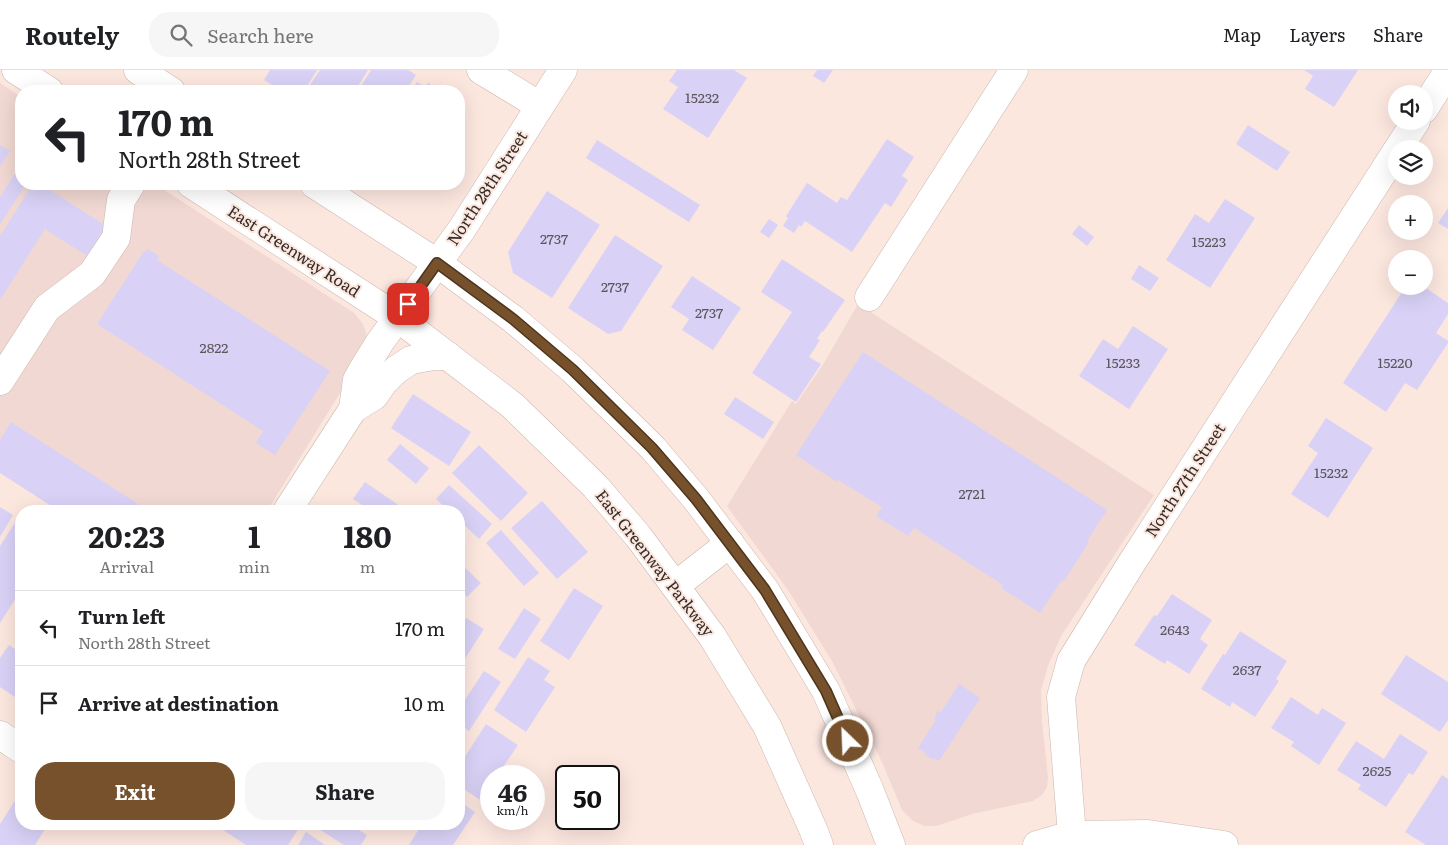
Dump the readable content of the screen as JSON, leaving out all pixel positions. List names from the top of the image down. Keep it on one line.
{"streets":{"main road":["North 28th Street","East Greenway Road","North 27th Street","East Greenway Parkway"]},"crossings":[["North 28th Street","East Greenway Road"],["North 28th Street","East Greenway Parkway"],["East Greenway Road","East Greenway Parkway"]],"house_numbers":["15232","2737","15223","2737","2737","2822","15233","15220","15232","2721","2643","2637","2625"],"page":{"header":"Routely","search":"Search here","nav":["Map","Layers","Share"],"map_buttons":["+","−"],"turn":["170 m","North 28th Street"],"eta":["20:23","Arrival","1","min","180","m"],"list":[{"name":"Turn left","note":"North 28th Street","value":"170 m"},{"name":"Arrive at destination","value":"10 m"}],"buttons":["Exit","Share"],"speed":"46 km/h","limit":"50"}}
